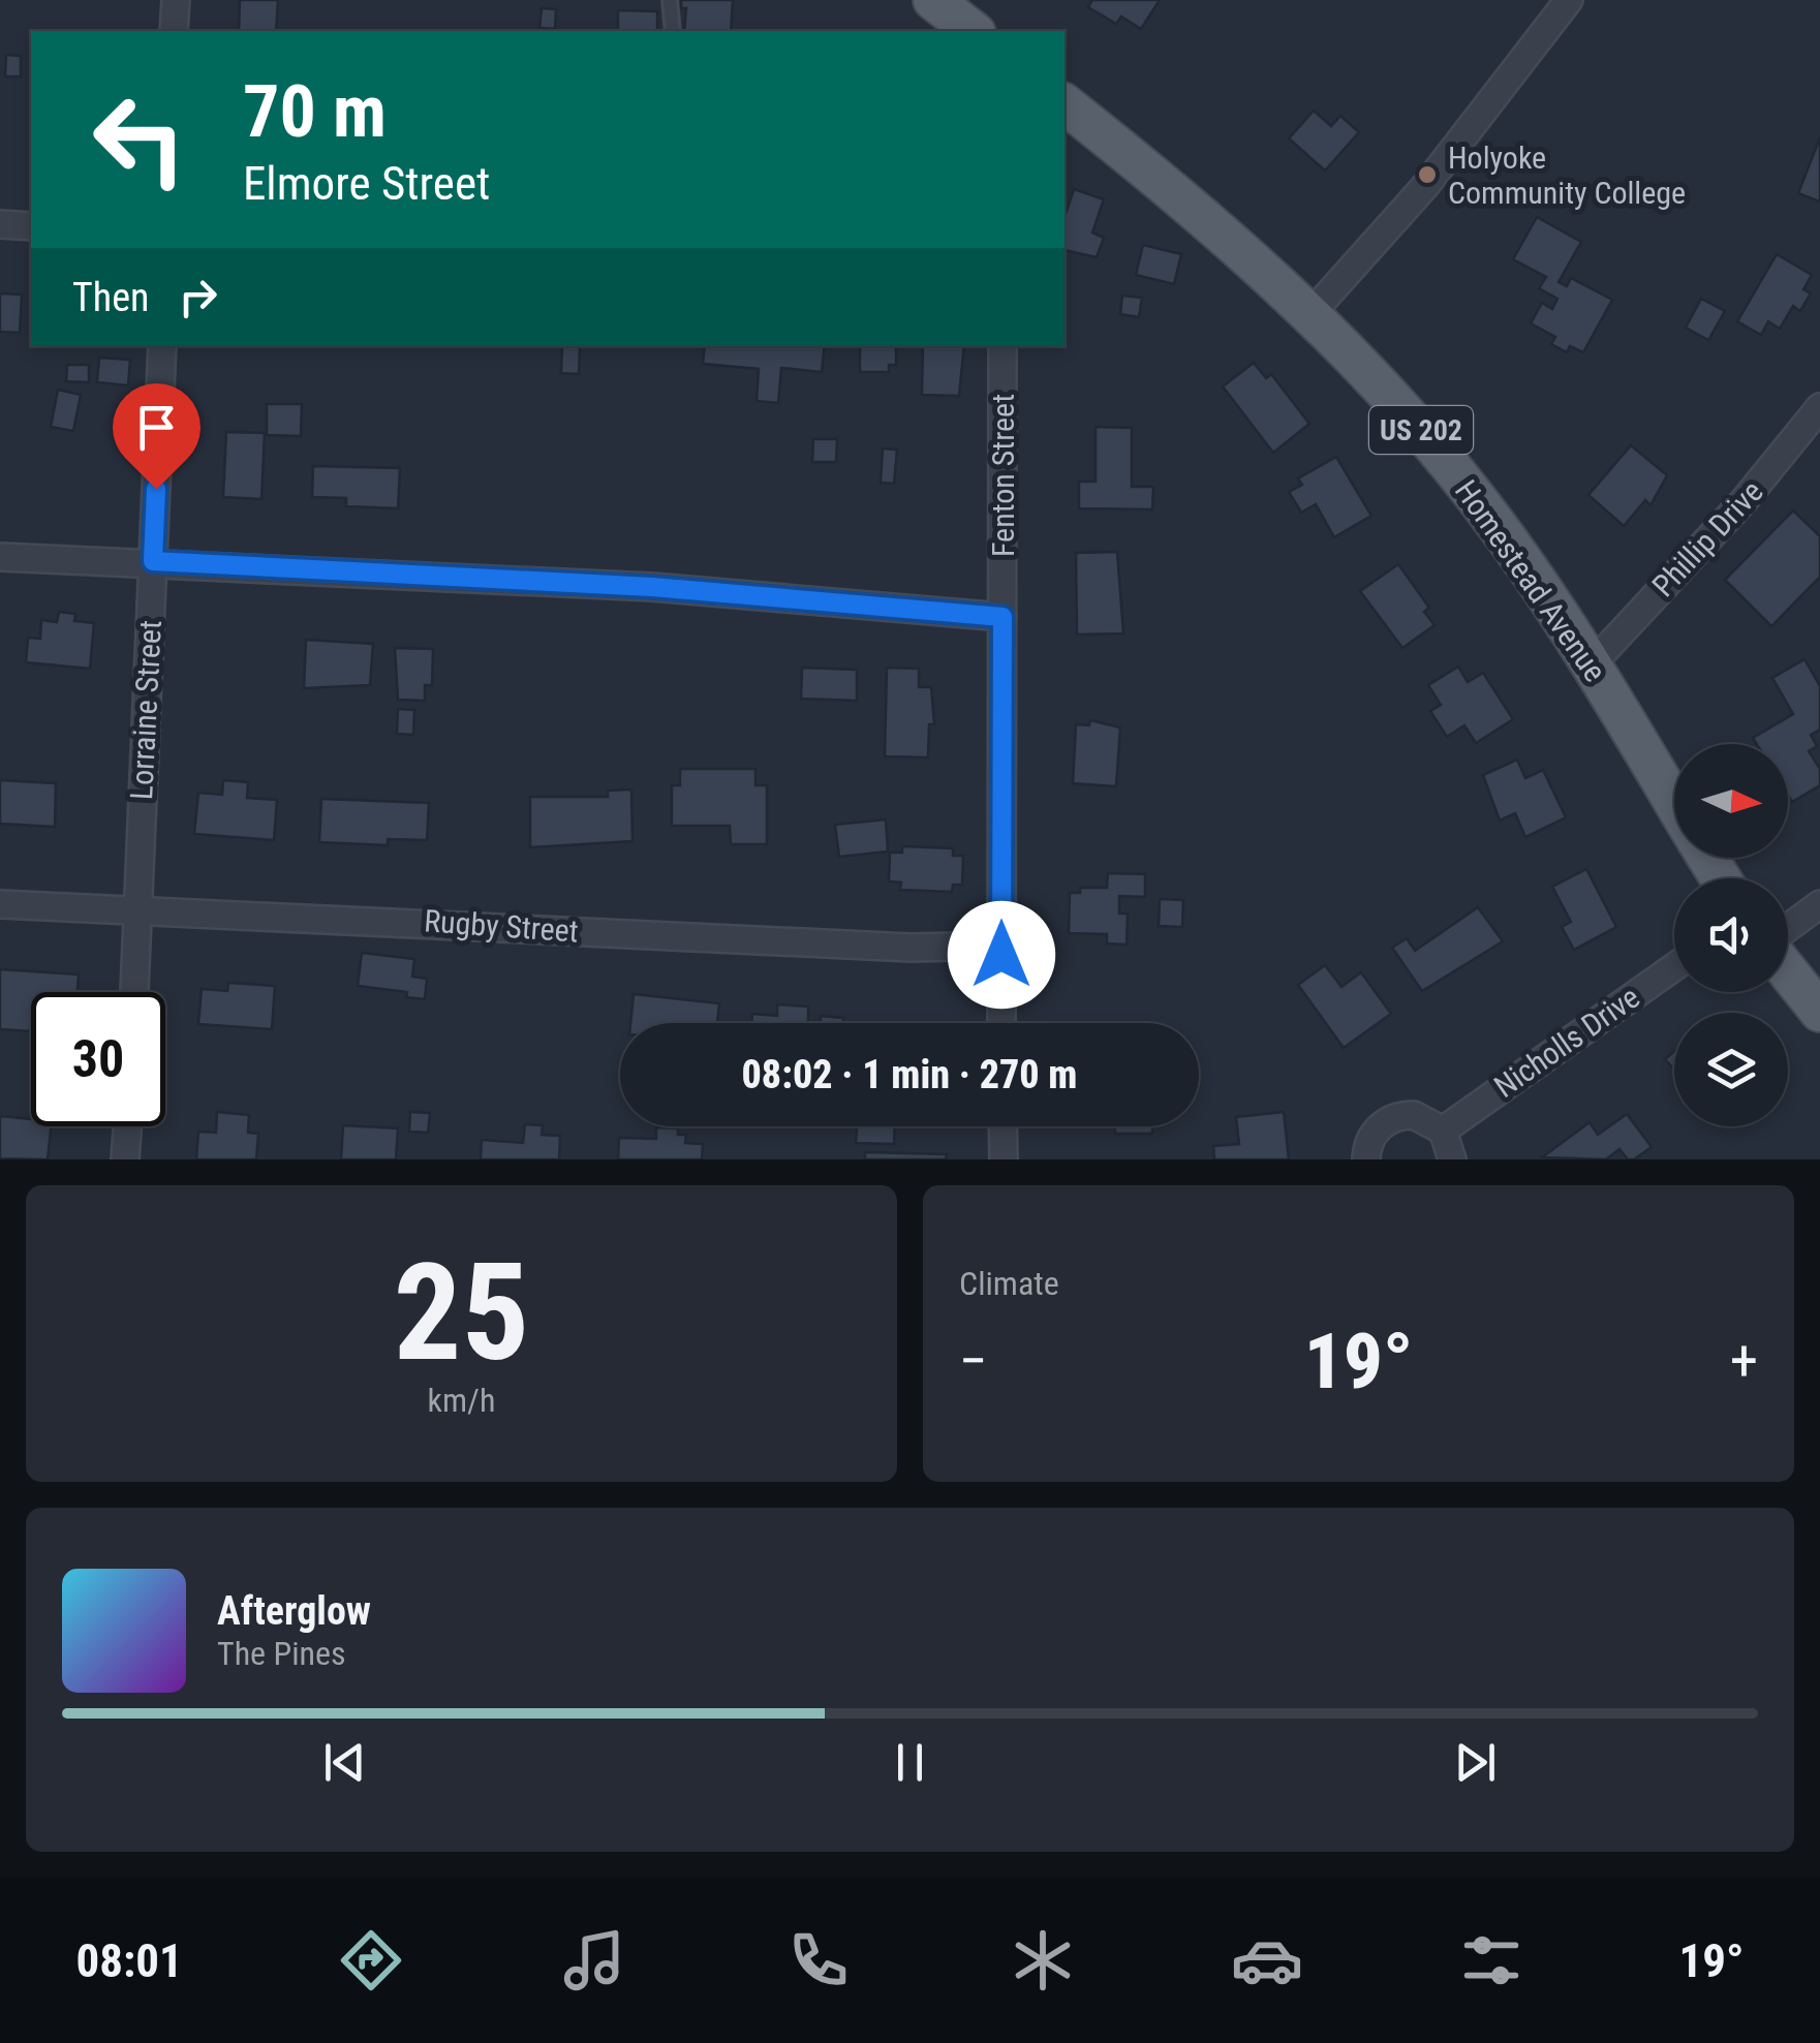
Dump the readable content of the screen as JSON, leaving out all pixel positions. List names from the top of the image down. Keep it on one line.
{"streets":{"main road":["US 202","Homestead Avenue"],"street":["Fenton Street","Phillip Drive","Lorraine Street","Rugby Street","Nicholls Drive"]},"crossings":[["Fenton Street","Rugby Street"],["Phillip Drive","Homestead Avenue"],["Lorraine Street","Rugby Street"]],"places":["Holyoke Community College"],"north":"right","page":{"turn":["70 m","Elmore Street"],"then":"Then","limit":"30","trip":"08:02 · 1 min · 270 m","tile":[["25","km/h"],"Climate"],"heat":["−","19°","+"],"song":["Afterglow","The Pines"],"tabs":["08:01","19°"]}}
